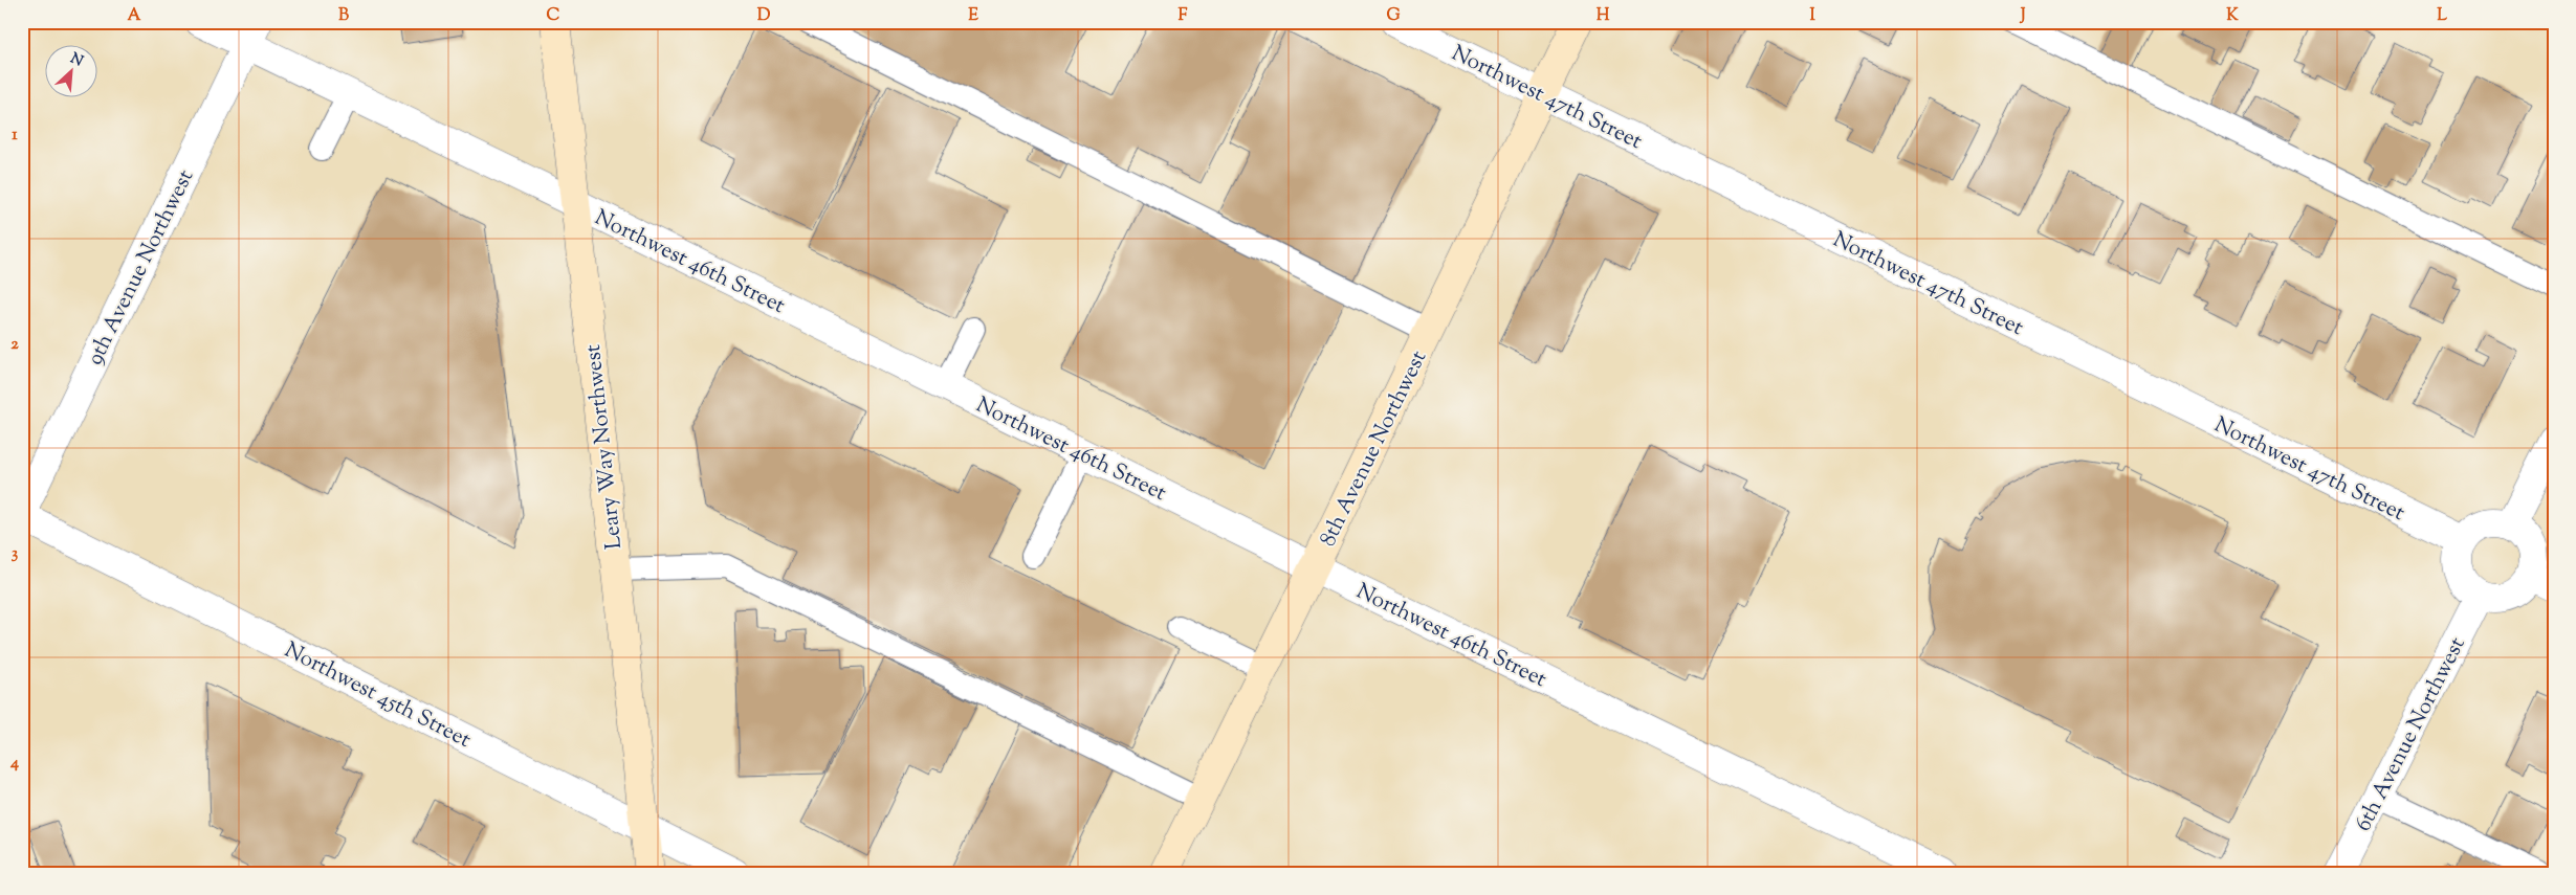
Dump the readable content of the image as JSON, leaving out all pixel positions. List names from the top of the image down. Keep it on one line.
{"streets":{"main road":["Leary Way Northwest","8th Avenue Northwest"],"street":["Northwest 47th Street","Northwest 46th Street","9th Avenue Northwest","Northwest 45th Street","6th Avenue Northwest"]},"crossings":[["Northwest 47th Street","8th Avenue Northwest"],["Northwest 47th Street","6th Avenue Northwest"],["Northwest 46th Street","9th Avenue Northwest"],["Northwest 46th Street","Leary Way Northwest"],["Northwest 46th Street","8th Avenue Northwest"],["Leary Way Northwest","Northwest 45th Street"]],"north":"top right","grid":{"columns":["A","B","C","D","E","F","G","H","I","J","K","L"],"rows":["1","2","3","4"]}}
